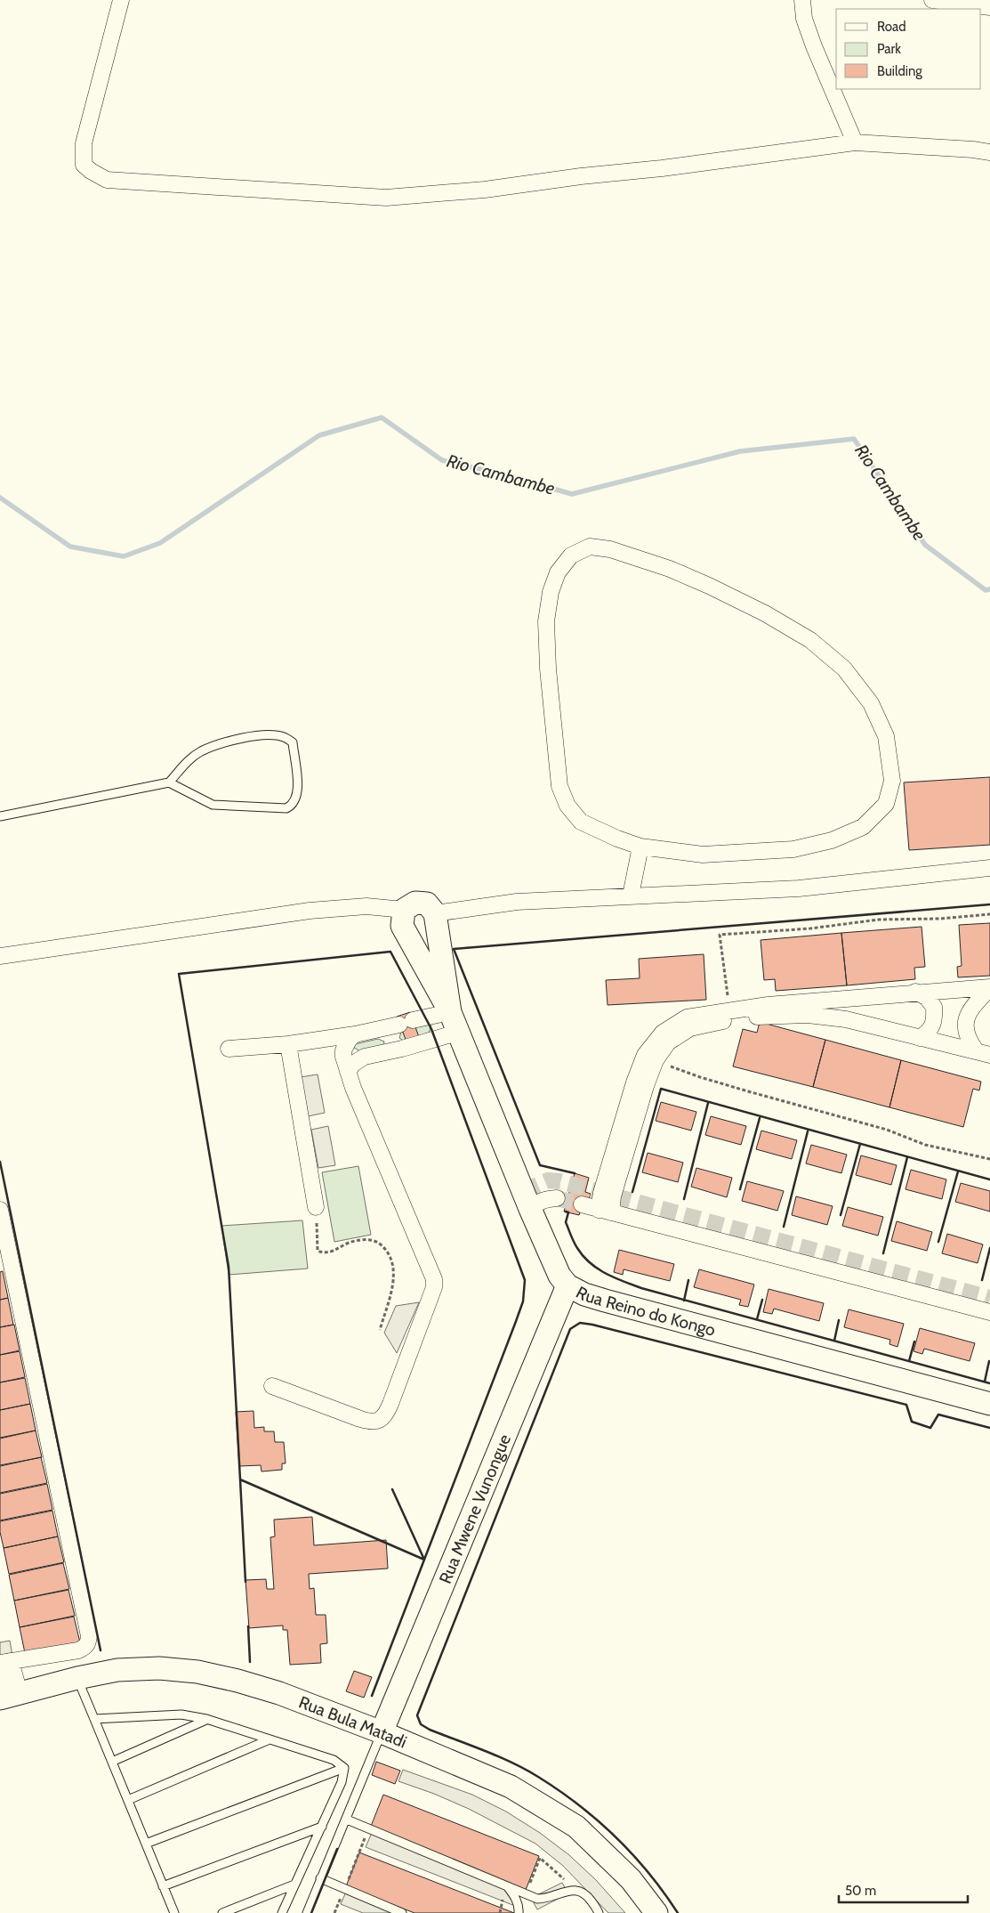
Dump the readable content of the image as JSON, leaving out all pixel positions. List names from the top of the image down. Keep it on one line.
{"streets":{"street":["Rua Reino do Kongo","Rua Mwene Vunongue","Rua Bula Matadi"]},"crossings":[["Rua Reino do Kongo","Rua Mwene Vunongue"],["Rua Mwene Vunongue","Rua Bula Matadi"]],"water":["Rio Cambambe"],"legend":["Road","Park","Building"],"scale_bar":"50 m"}
